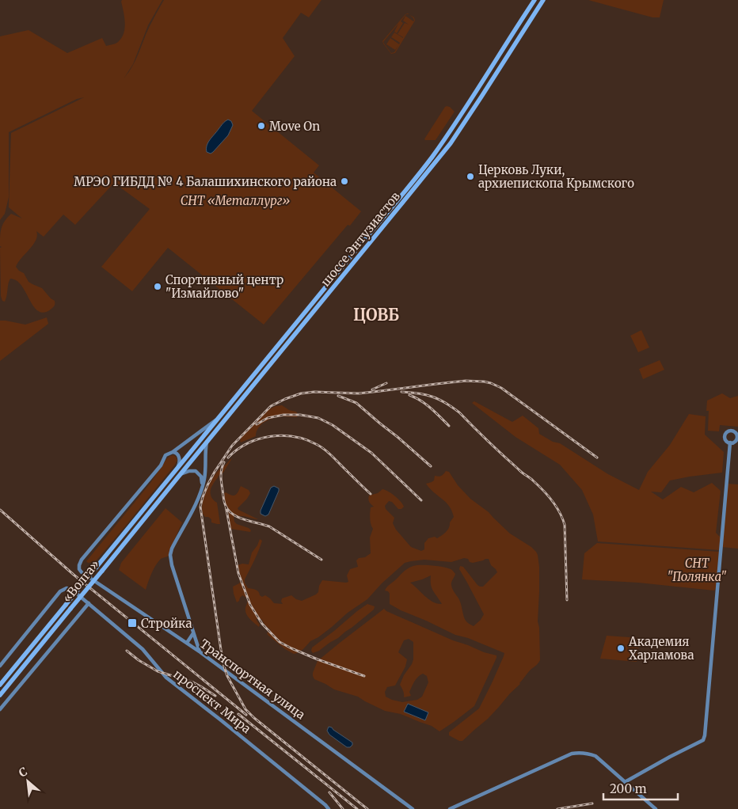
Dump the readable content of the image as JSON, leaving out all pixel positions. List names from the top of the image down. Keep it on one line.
{"streets":{"highway":["шоссе Энтузиастов","«Волга»"],"street":["Транспортная улица","проспект Мира"]},"crossings":[["шоссе Энтузиастов","«Волга»"]],"districts":["ЦОВБ"],"parks":["СНТ «Металлург»","СНТ \"Полянка\""],"places":{"other":["Move On","Церковь Луки, архиепископа Крымского","МРЭО ГИБДД № 4 Балашихинского района","Спортивный центр \"Измайлово\"","Академия Харламова"],"transit":["Стройка"]},"scale_bar":"200 m","north":"top left"}
